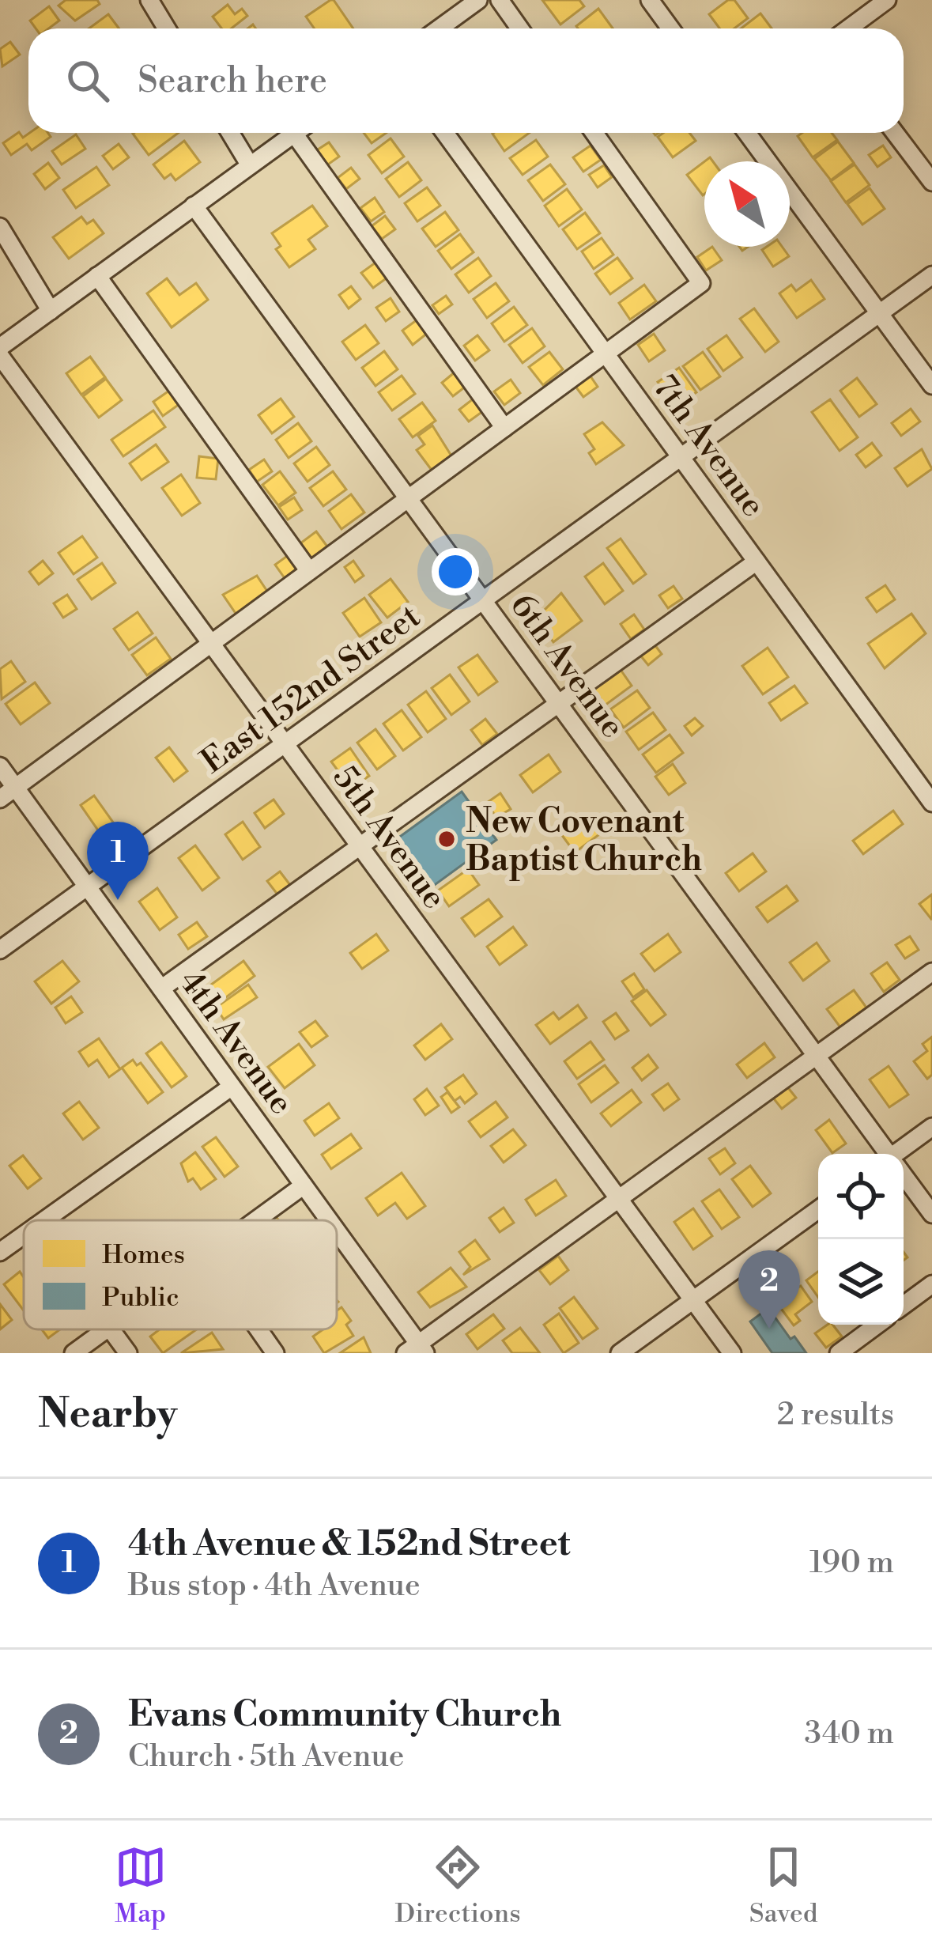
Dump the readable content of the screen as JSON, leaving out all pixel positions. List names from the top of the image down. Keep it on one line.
{"streets":{"street":["7th Avenue","6th Avenue","East 152nd Street","5th Avenue","4th Avenue"]},"crossings":[["7th Avenue","East 152nd Street"],["6th Avenue","East 152nd Street"],["East 152nd Street","5th Avenue"],["East 152nd Street","4th Avenue"]],"places":["New Covenant Baptist Church"],"legend":["Homes","Public"],"north":"top left","page":{"search":"Search here","pins":["1","2"],"heading":["Nearby","2 results"],"list":[{"mark":"1","name":"4th Avenue & 152nd Street","note":"Bus stop · 4th Avenue","value":"190 m"},{"mark":"2","name":"Evans Community Church","note":"Church · 5th Avenue","value":"340 m"}],"nav":["Map","Directions","Saved"]}}
